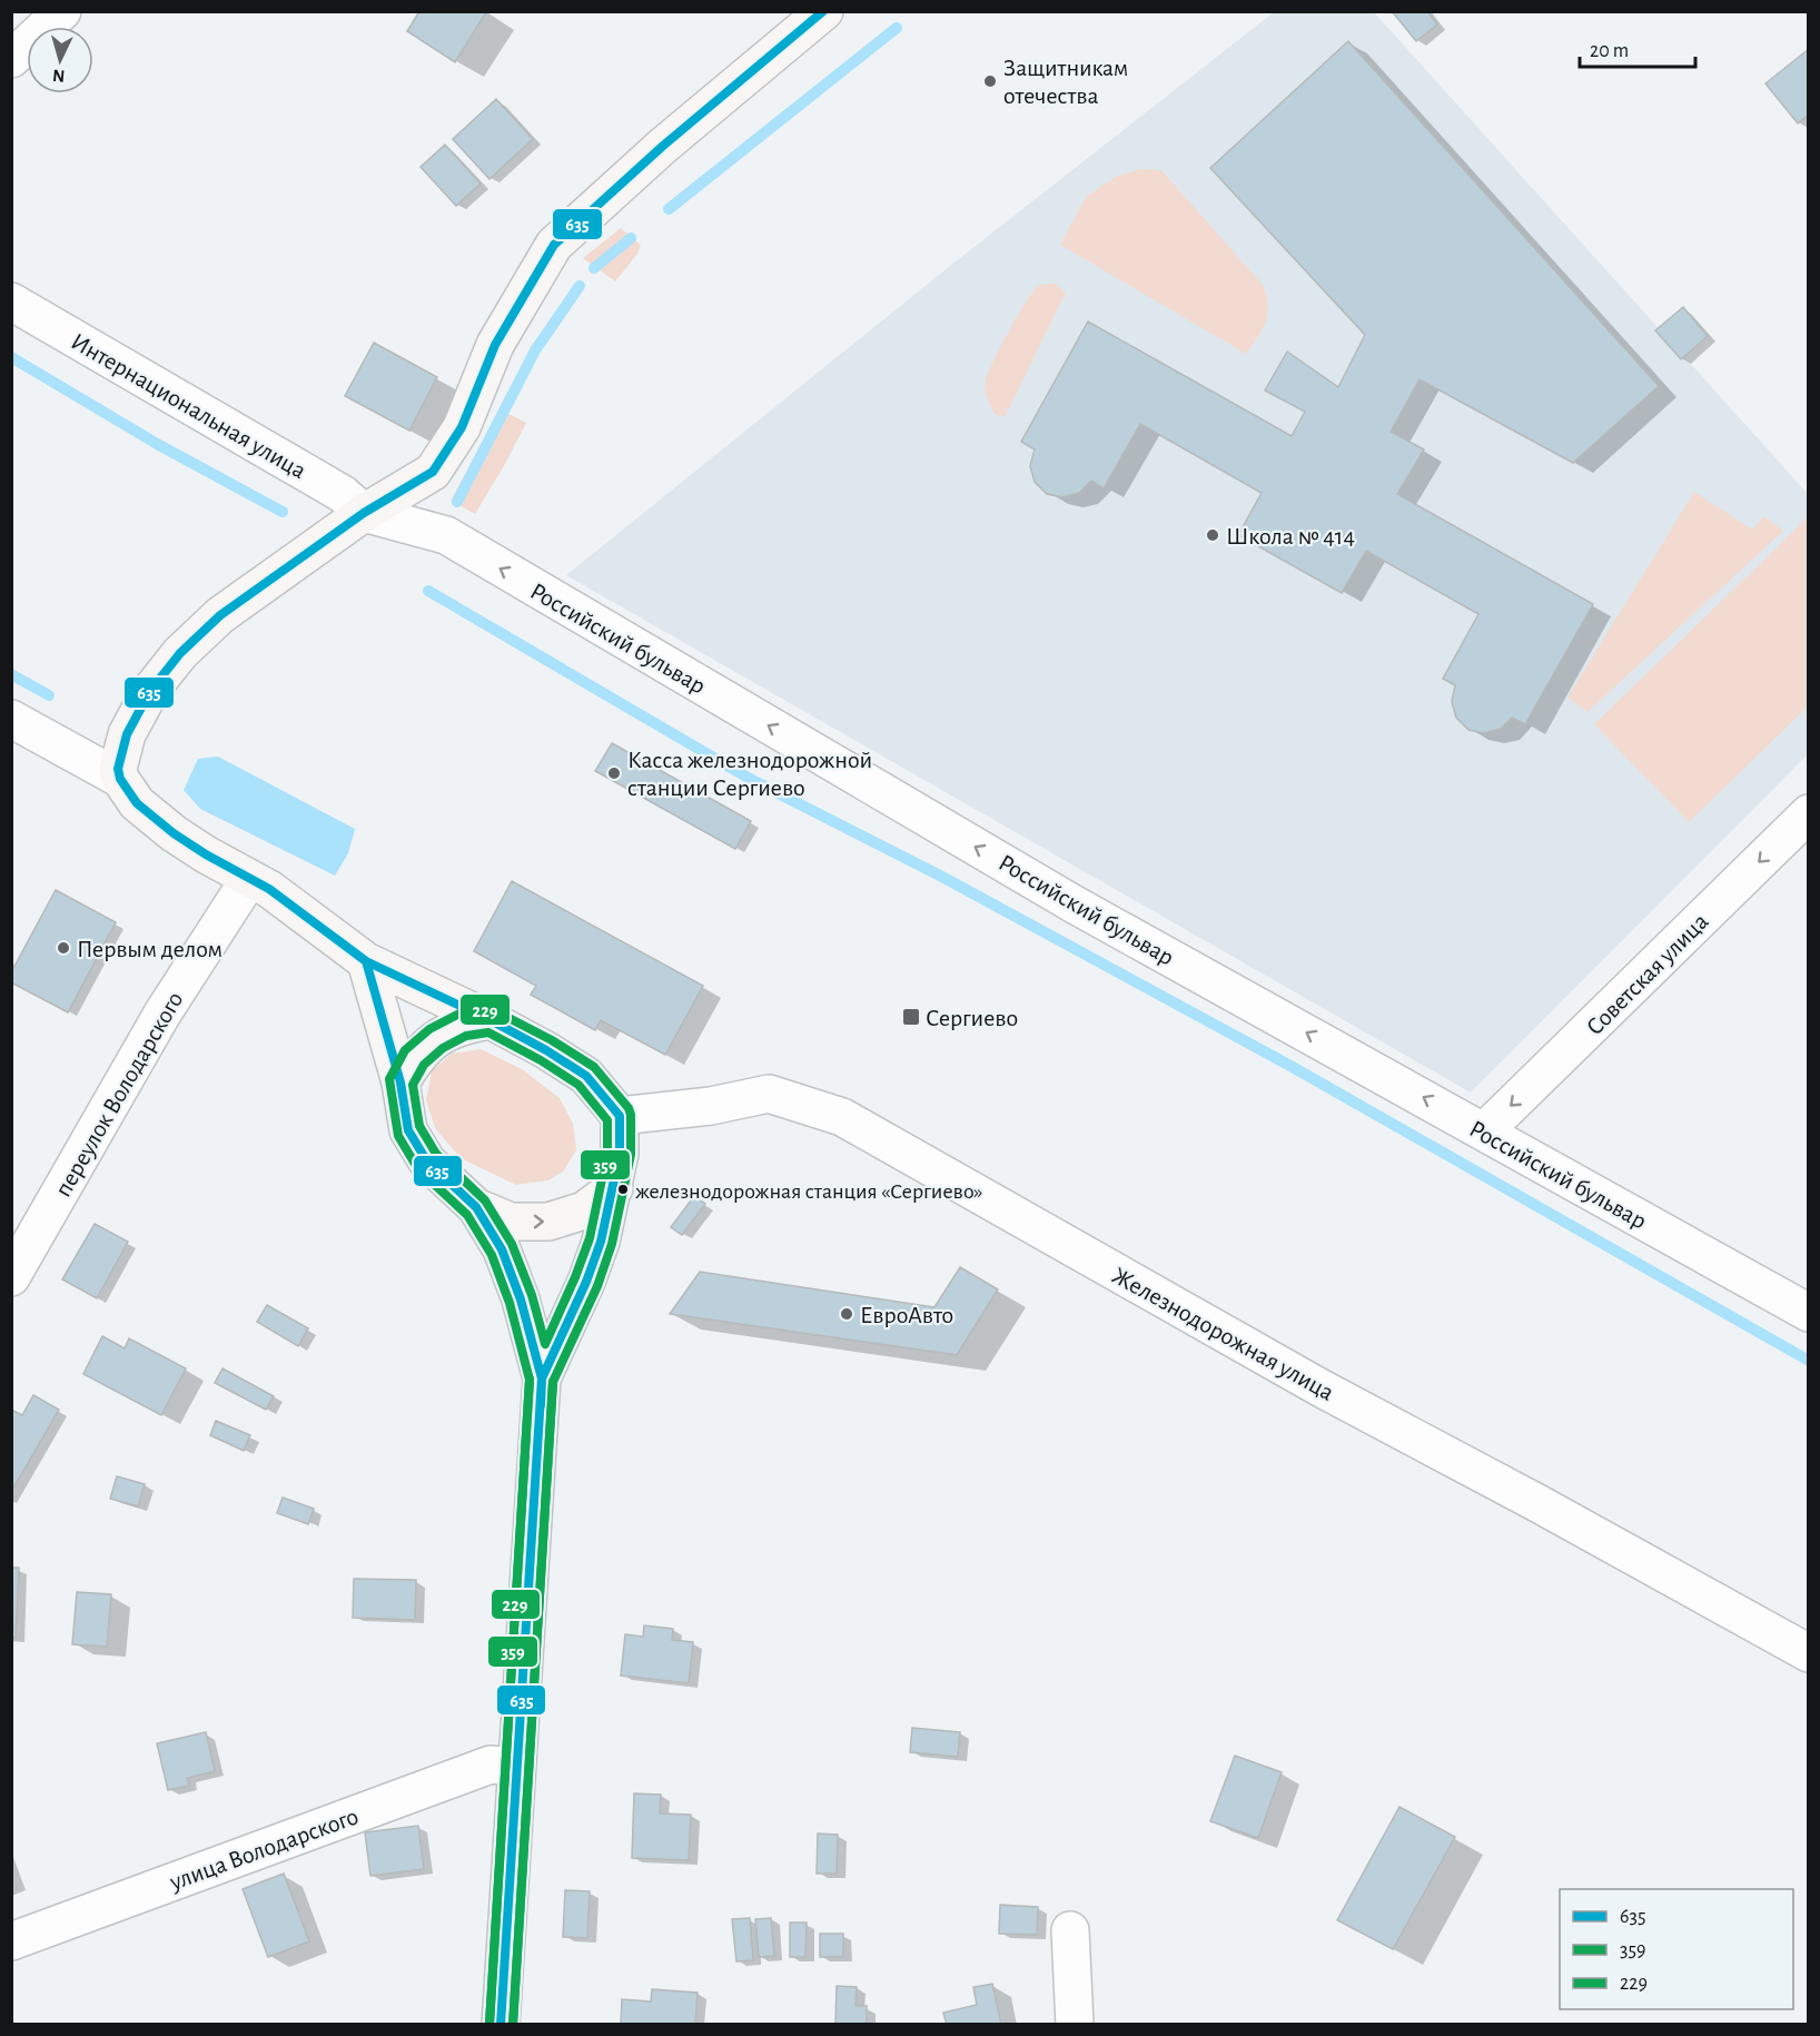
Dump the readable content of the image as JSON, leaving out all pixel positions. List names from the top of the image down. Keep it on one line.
{"streets":{"street":["Интернациональная улица","Российский бульвар","Советская улица","переулок Володарского","Железнодорожная улица","улица Володарского"]},"crossings":[["Интернациональная улица","Российский бульвар"],["Российский бульвар","Советская улица"]],"one_way":["Российский бульвар","Советская улица"],"places":{"other":["Защитникам отечества","Школа № 414","Касса железнодорожной станции Сергиево","Первым делом","железнодорожная станция «Сергиево»","ЕвроАвто"],"transit":["Сергиево"]},"lines":["transit line 635","transit line 229","transit line 359"],"legend":["635","359","229"],"scale_bar":"20 m","north":"bottom"}
